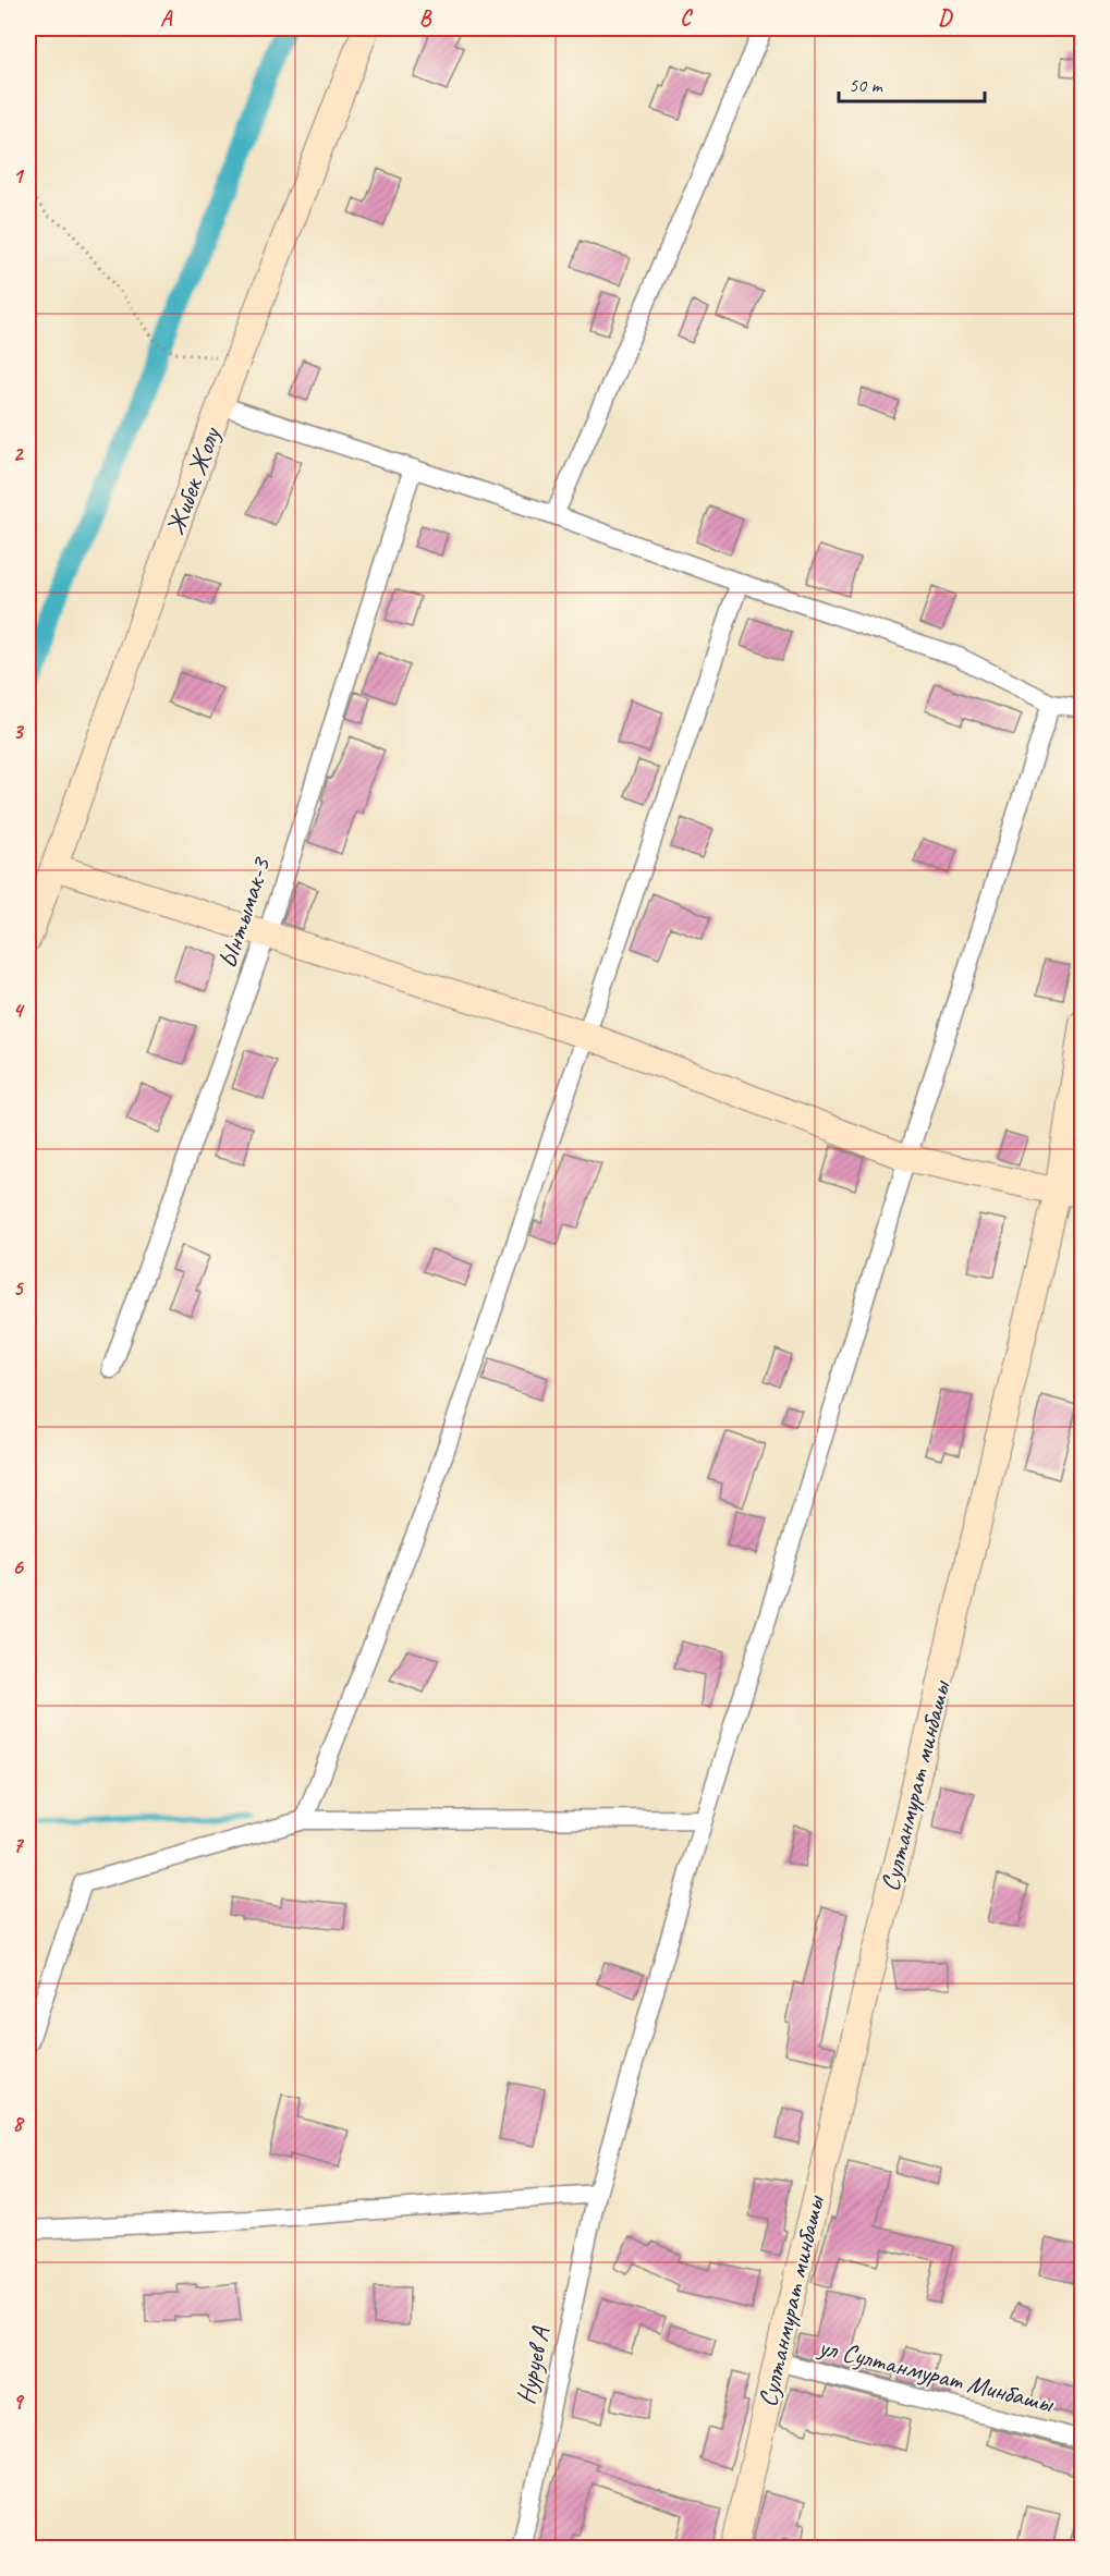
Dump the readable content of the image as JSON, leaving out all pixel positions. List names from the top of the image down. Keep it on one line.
{"streets":{"street":["Жибек Жолу","Ынтымак-3","Султанмурат минбашы","Нуруев А","ул Султанмурат Минбашы"]},"crossings":[["Султанмурат минбашы","ул Султанмурат Минбашы"]],"scale_bar":"50 m","grid":{"columns":["A","B","C","D"],"rows":["1","2","3","4","5","6","7","8","9"]}}
